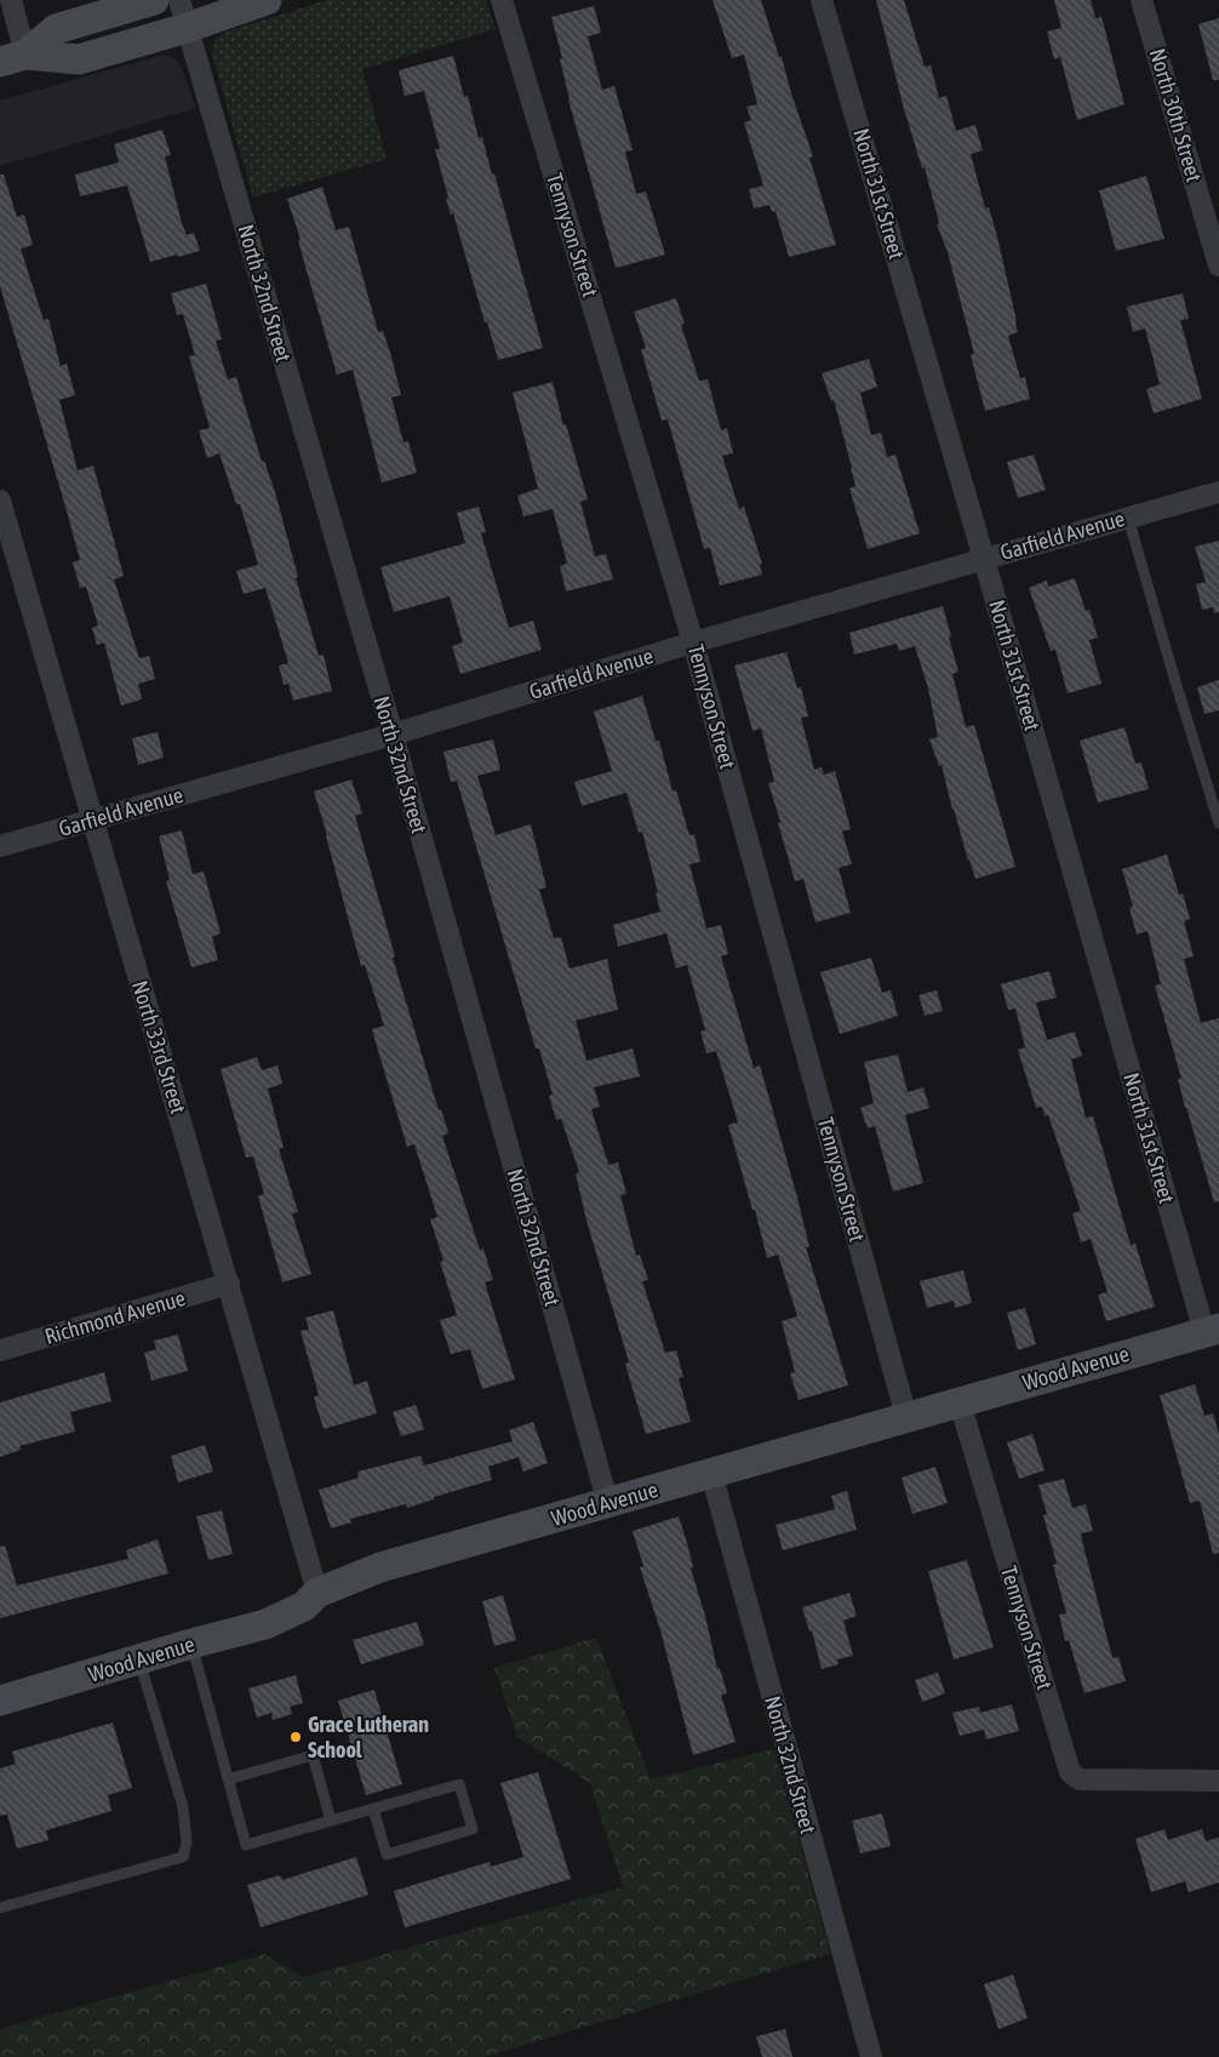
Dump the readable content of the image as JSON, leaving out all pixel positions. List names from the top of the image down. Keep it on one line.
{"streets":{"street":["North 30th Street","North 31st Street","Tennyson Street","North 32nd Street","Garfield Avenue","North 33rd Street","Richmond Avenue","Wood Avenue"]},"crossings":[["North 31st Street","Garfield Avenue"],["North 31st Street","Wood Avenue"],["Tennyson Street","Garfield Avenue"],["Tennyson Street","Wood Avenue"],["North 32nd Street","Garfield Avenue"],["North 32nd Street","Wood Avenue"],["Garfield Avenue","North 33rd Street"],["North 33rd Street","Richmond Avenue"],["North 33rd Street","Wood Avenue"]],"places":["Grace Lutheran School"]}
